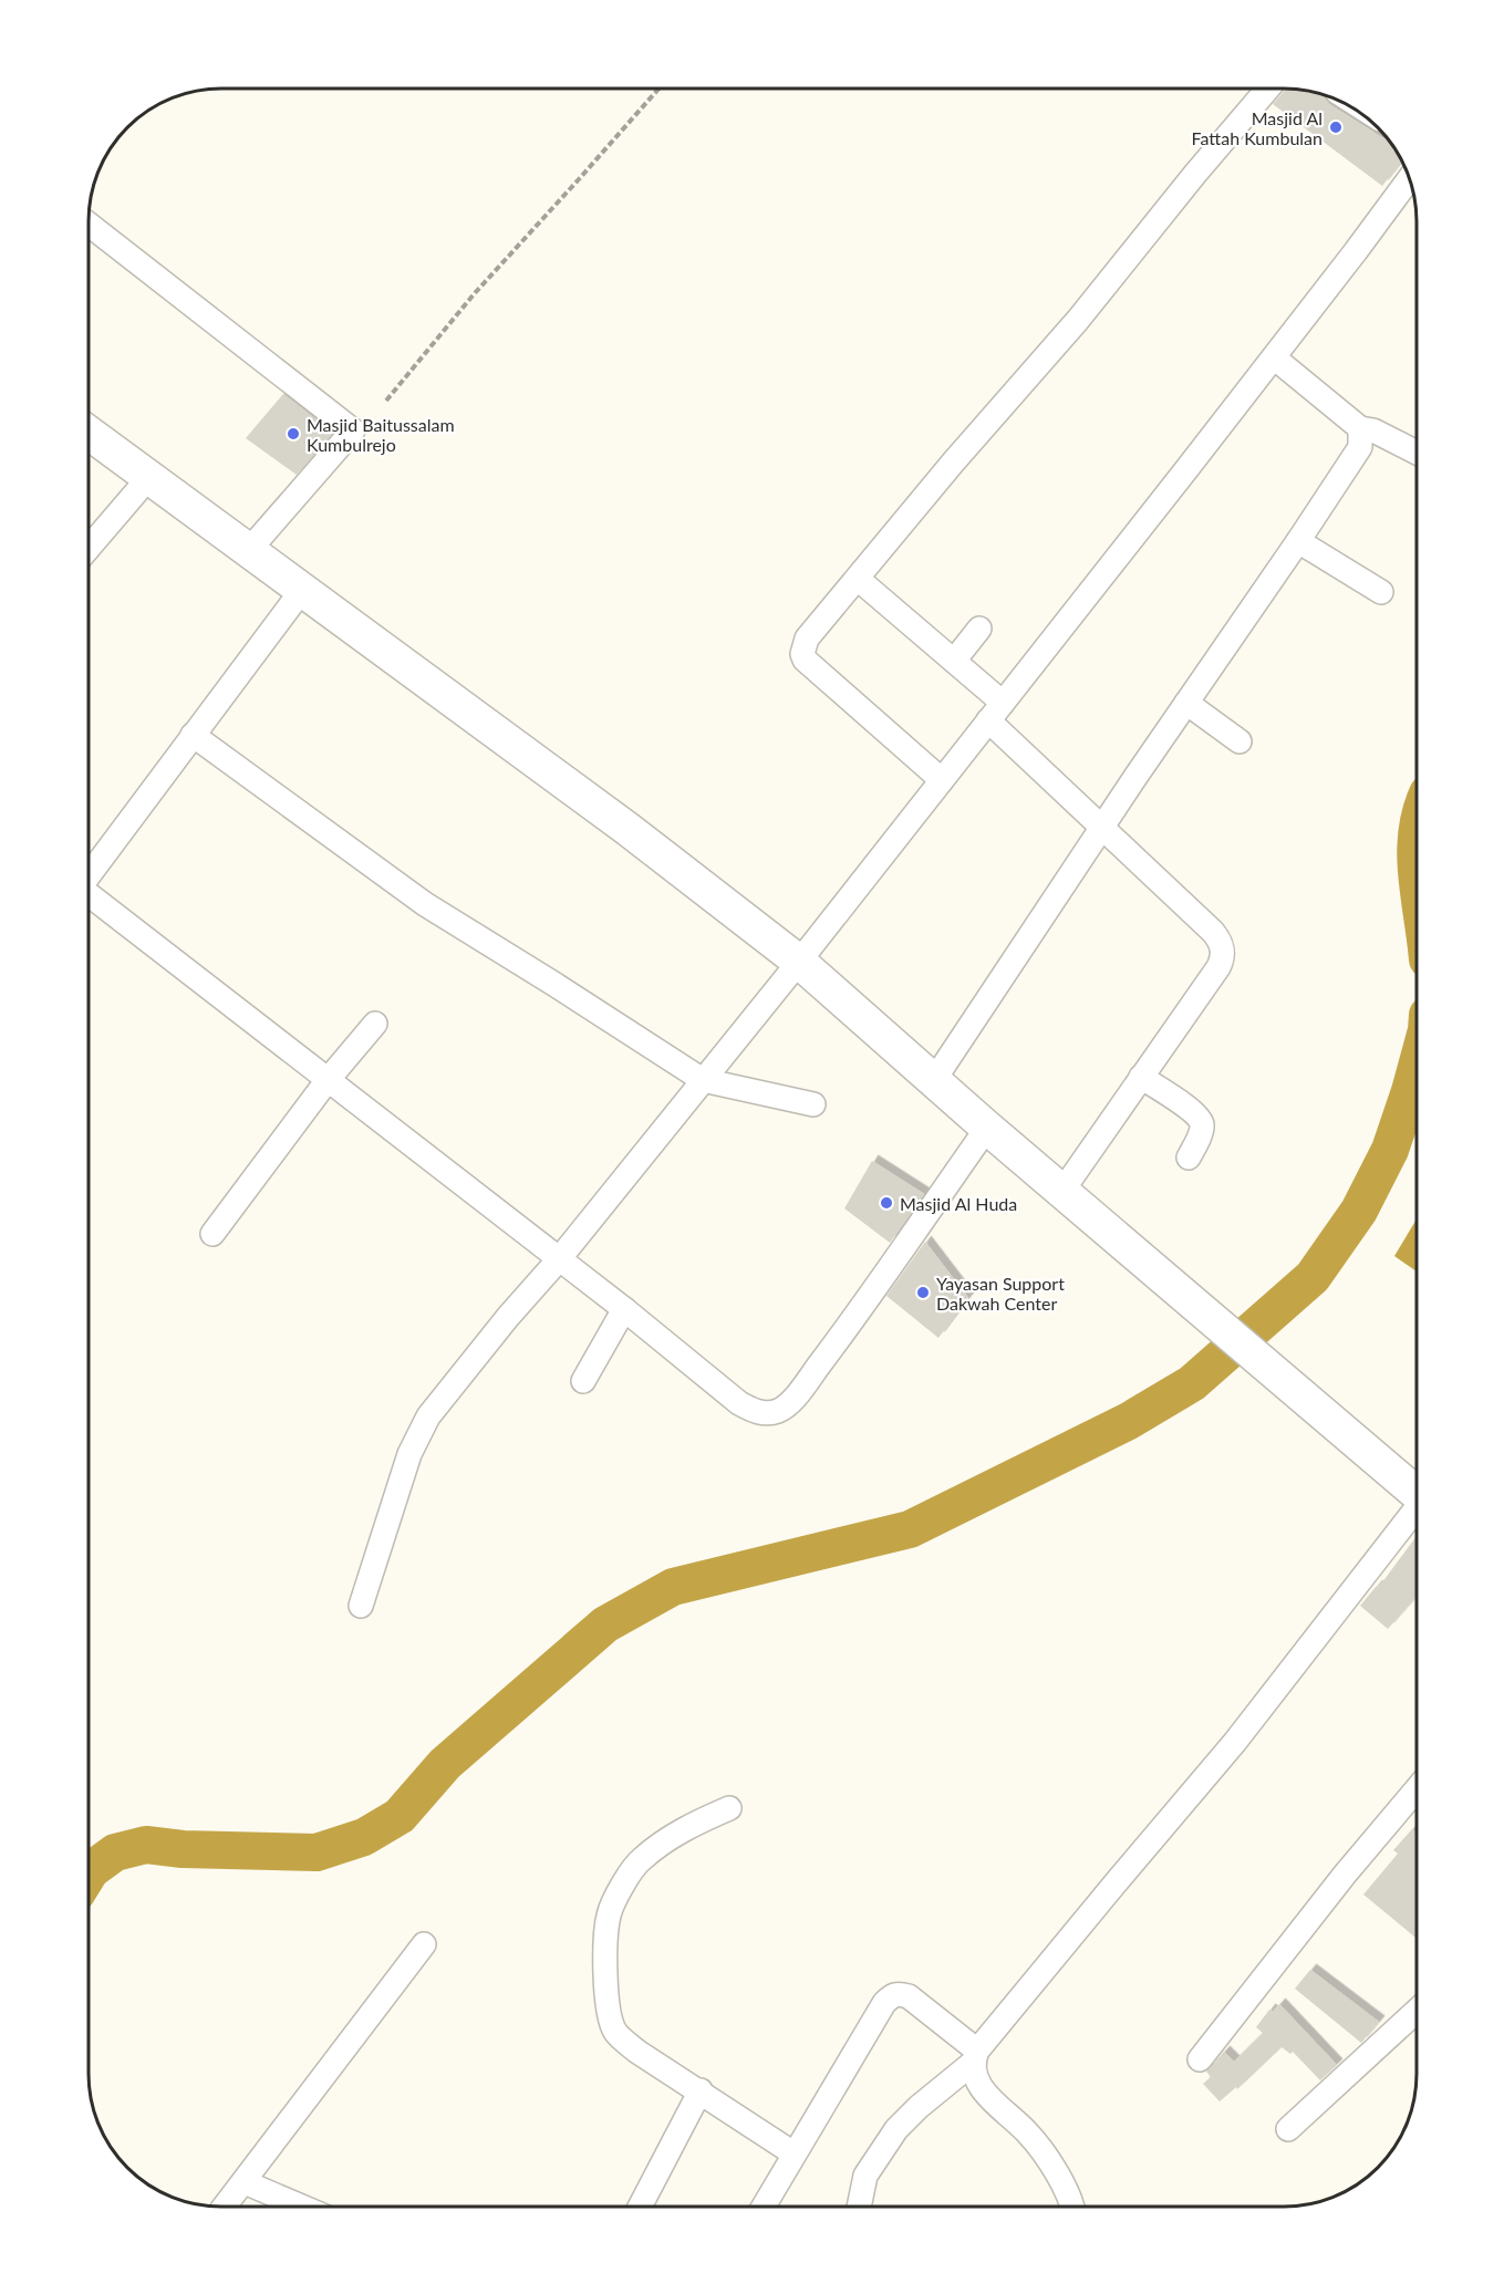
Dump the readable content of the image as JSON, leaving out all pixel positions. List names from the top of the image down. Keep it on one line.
{"places":["Masjid Al Fattah Kumbulan","Masjid Baitussalam Kumbulrejo","Masjid Al Huda","Yayasan Support Dakwah Center"]}
